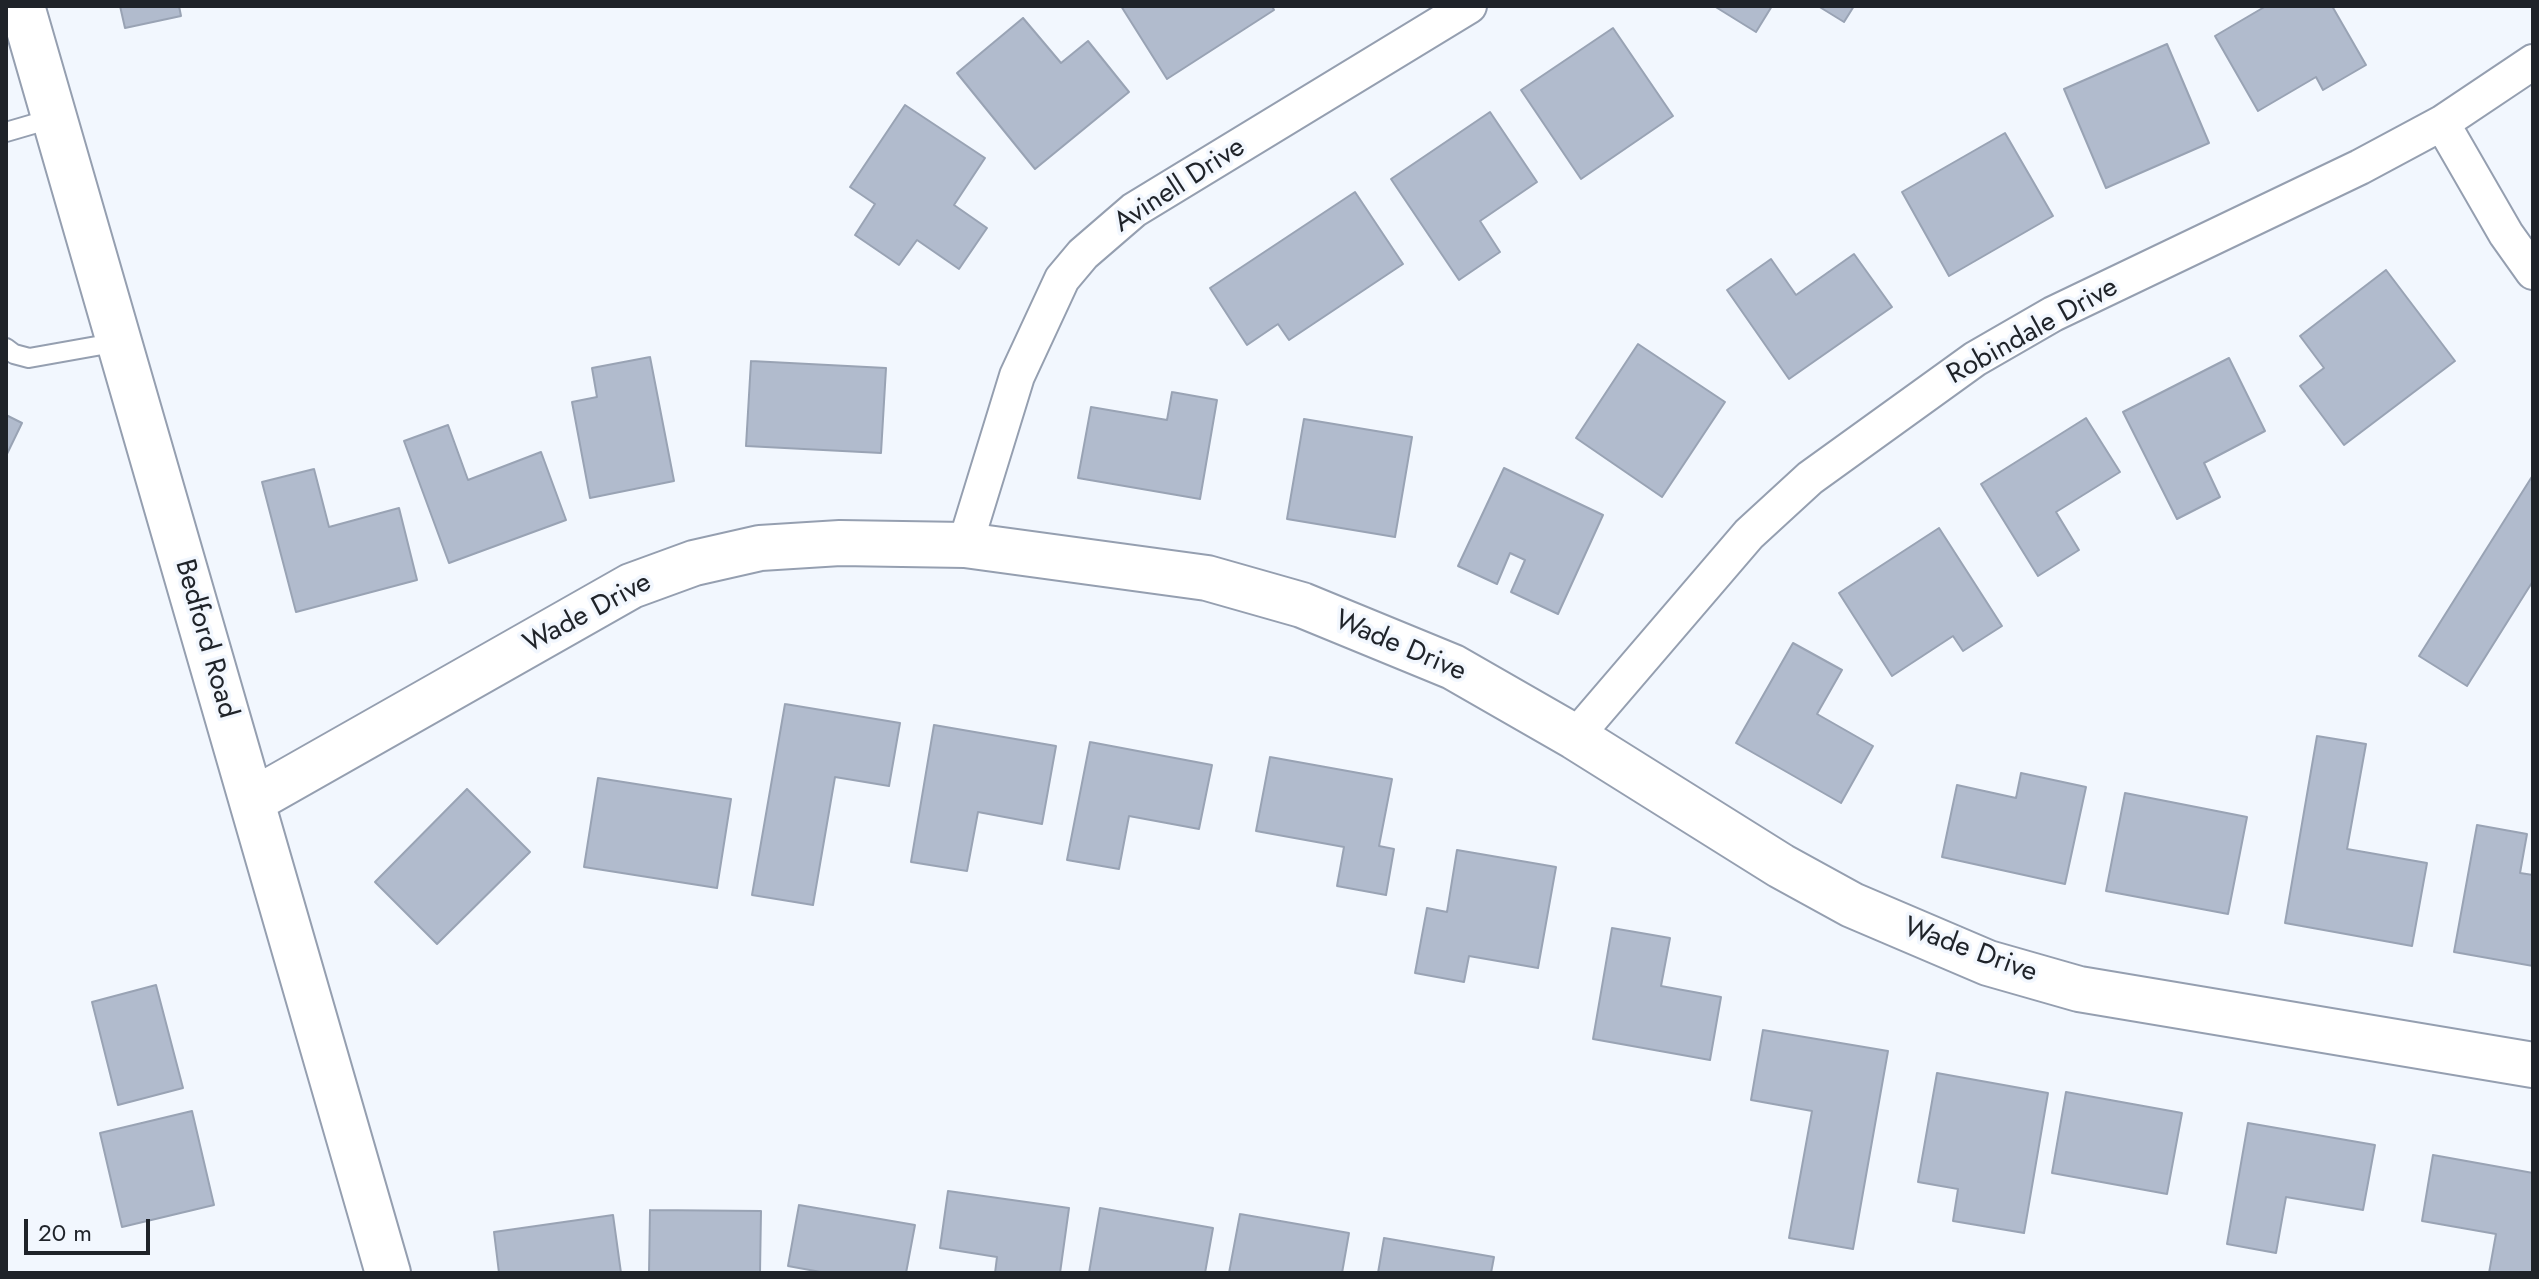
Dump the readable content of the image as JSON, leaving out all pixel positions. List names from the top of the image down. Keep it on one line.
{"streets":{"street":["Avinell Drive","Robindale Drive","Wade Drive","Bedford Road"]},"crossings":[["Avinell Drive","Wade Drive"],["Robindale Drive","Wade Drive"],["Wade Drive","Bedford Road"]],"scale_bar":"20 m"}
